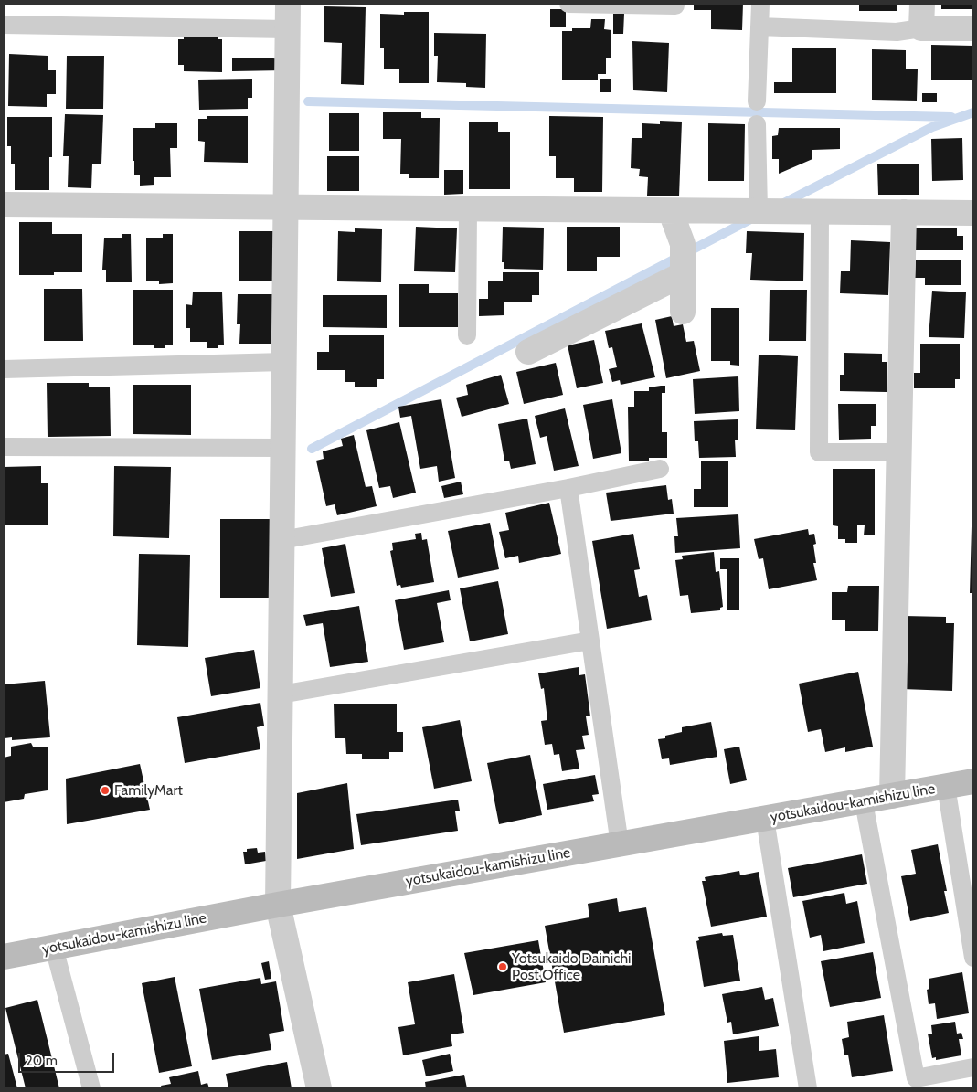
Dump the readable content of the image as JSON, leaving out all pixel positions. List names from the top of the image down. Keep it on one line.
{"streets":{"main road":["yotsukaidou-kamishizu line"]},"places":["FamilyMart","Yotsukaido Dainichi Post Office"],"scale_bar":"20 m"}
